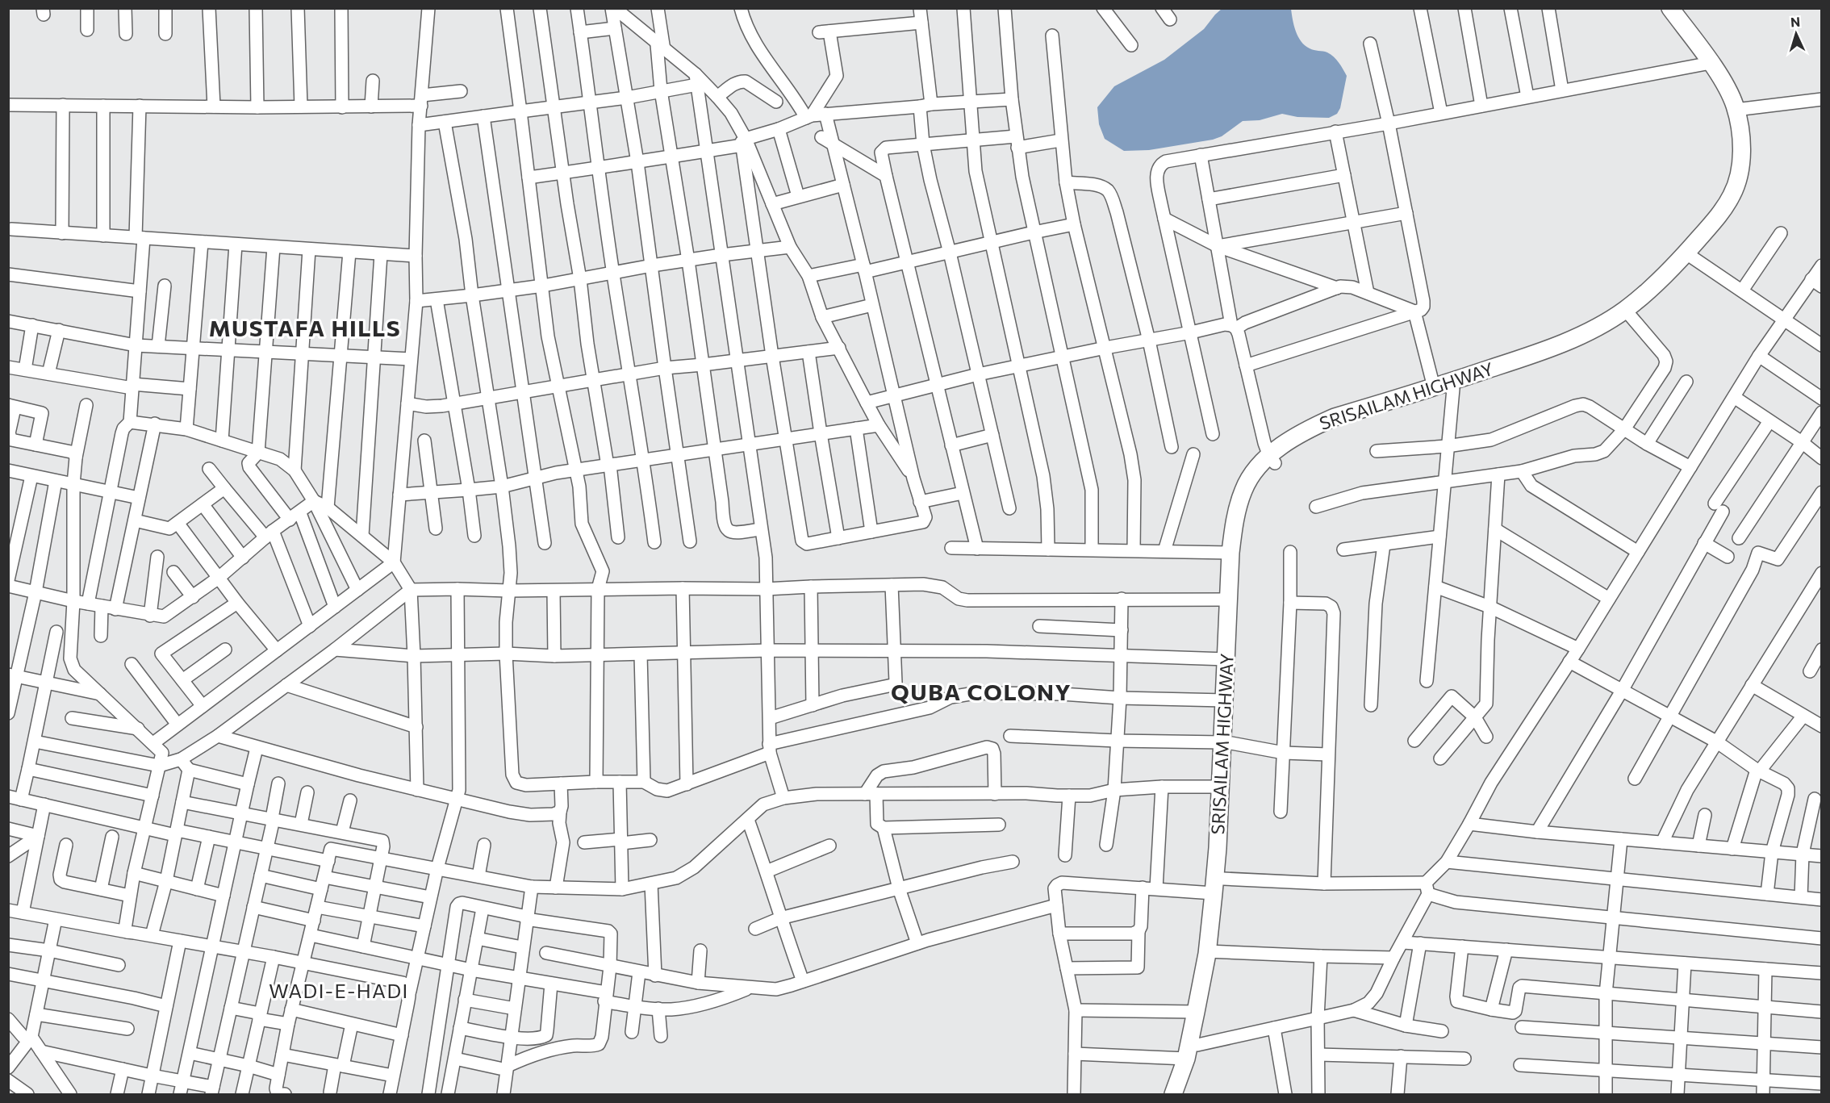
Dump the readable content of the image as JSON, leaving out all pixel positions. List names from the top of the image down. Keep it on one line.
{"streets":{"highway":["SRISAILAM HIGHWAY"]},"districts":["MUSTAFA HILLS","QUBA COLONY","WADI-E-HADI"],"north":"top"}
